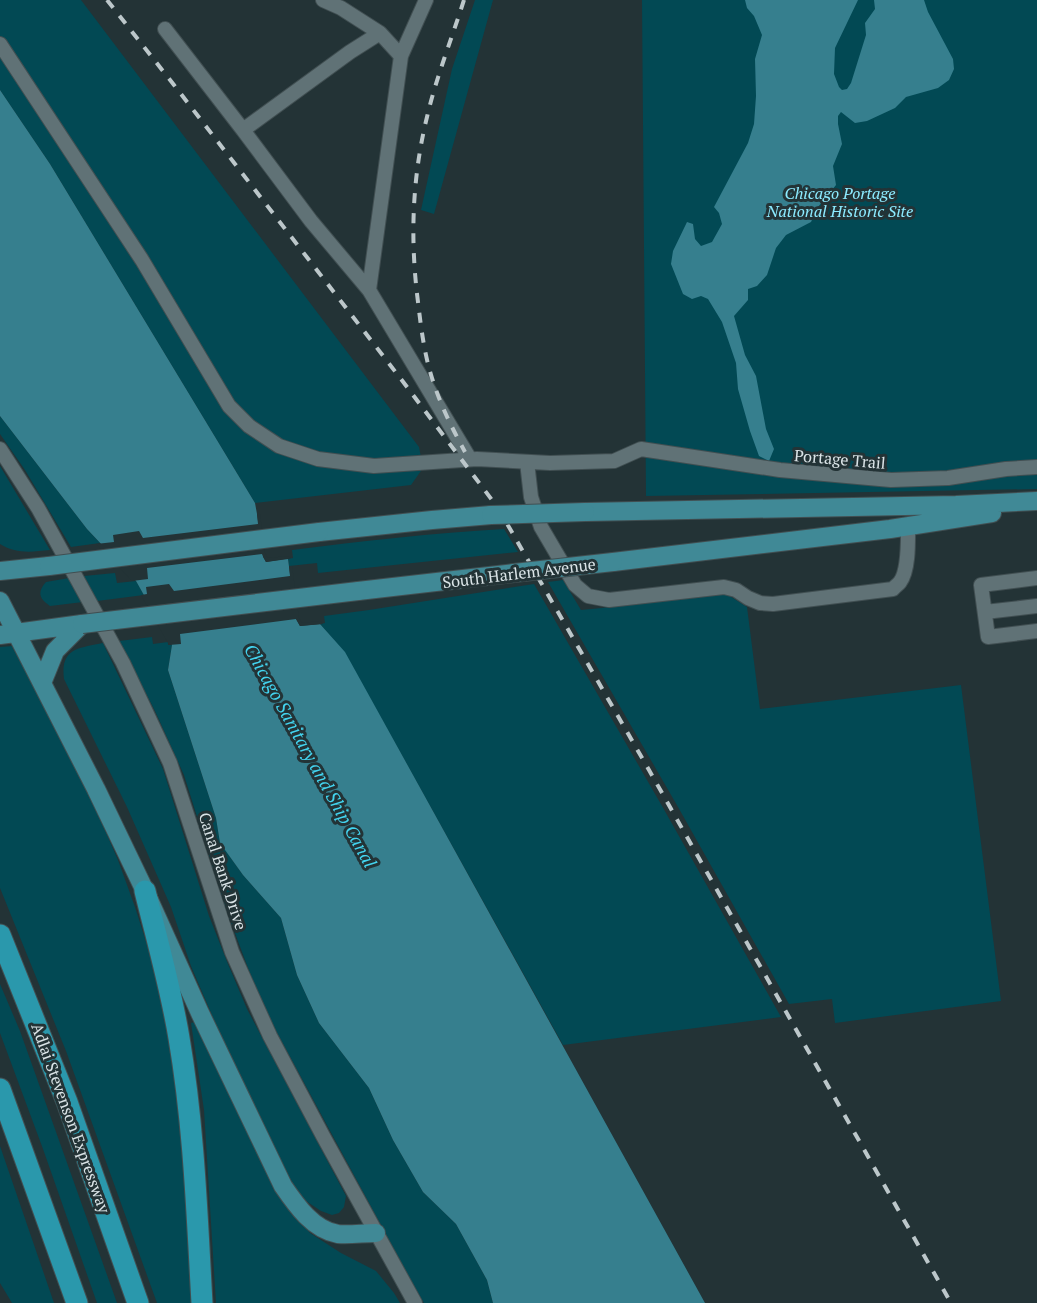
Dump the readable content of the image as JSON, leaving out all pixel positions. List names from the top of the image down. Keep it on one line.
{"streets":{"highway":["Adlai Stevenson Expressway"],"main road":["South Harlem Avenue"],"street":["Portage Trail","Canal Bank Drive"]},"water":["Chicago Sanitary and Ship Canal"],"parks":["Chicago Portage National Historic Site"]}
